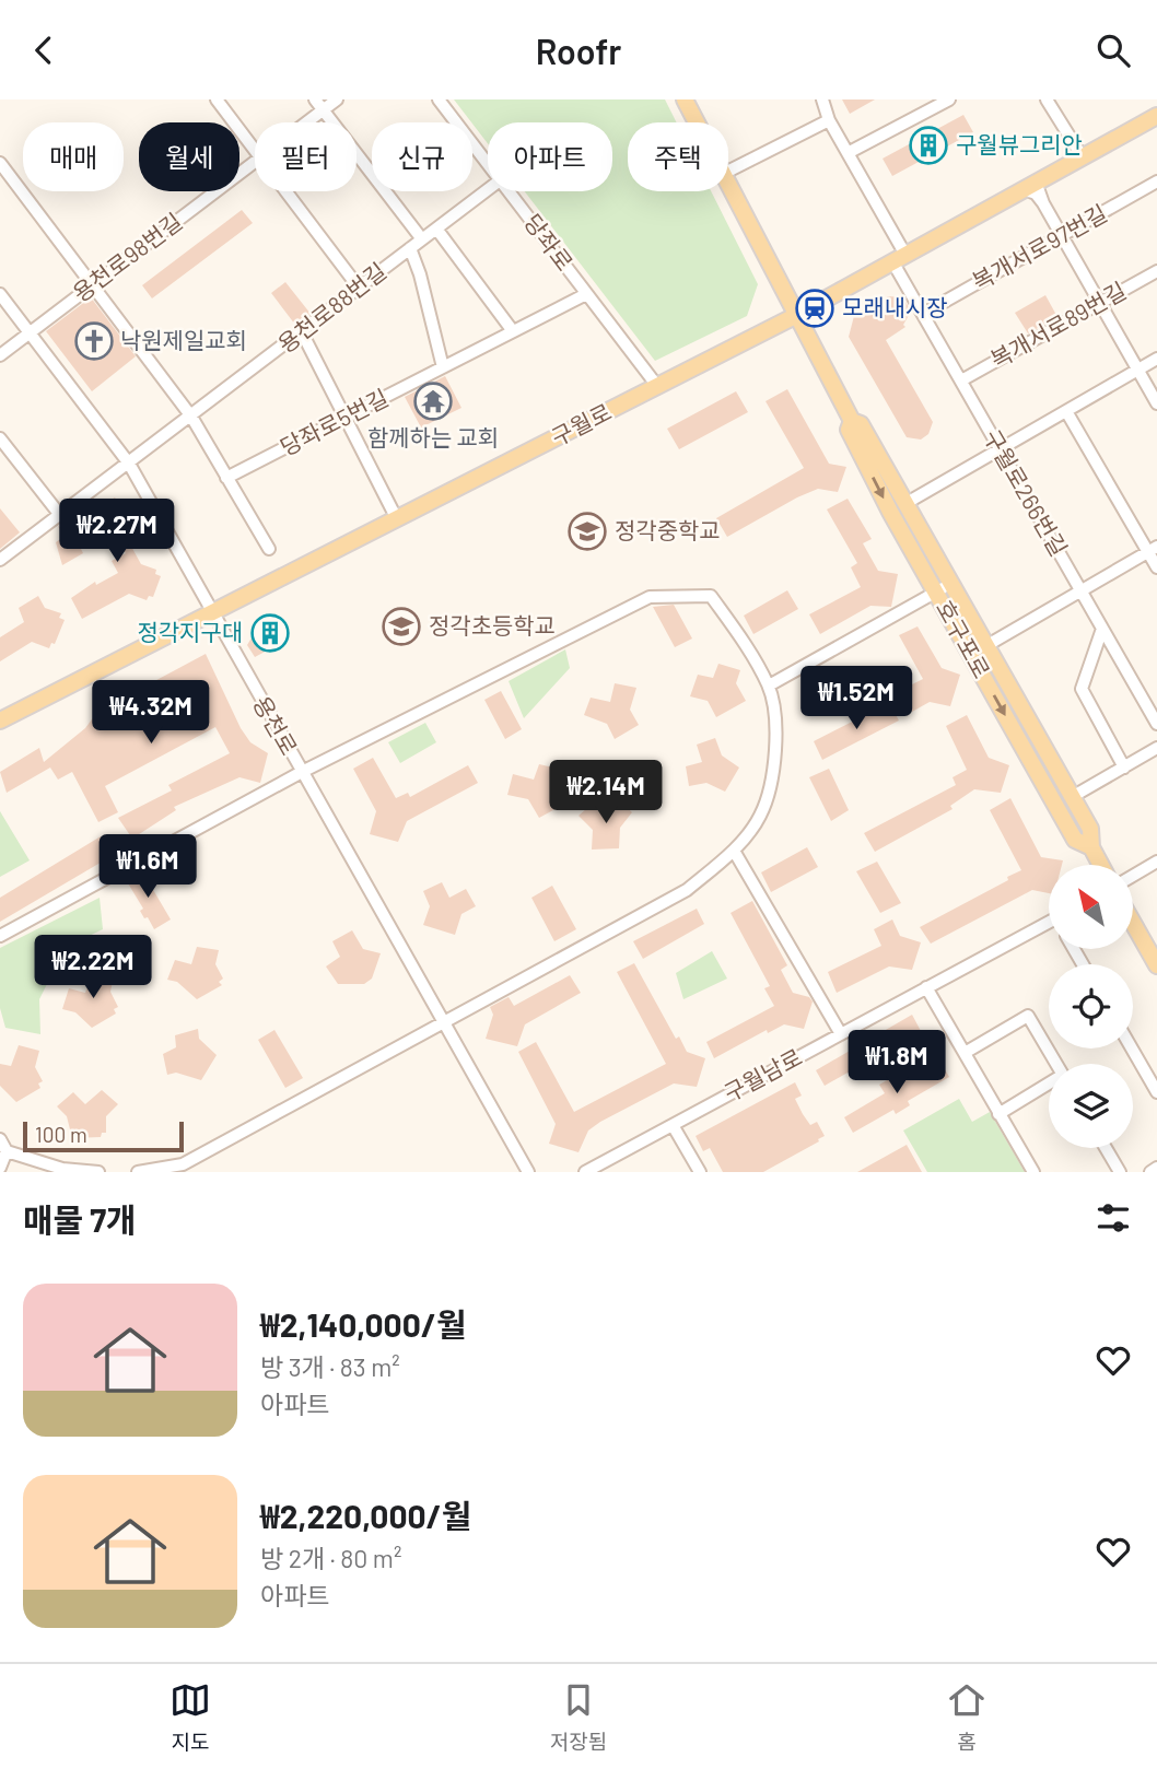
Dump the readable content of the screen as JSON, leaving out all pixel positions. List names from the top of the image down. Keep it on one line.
{"streets":{"main road":["구월로","호구포로"],"street":["당좌로","복개서로97번길","용천로98번길","용천로88번길","복개서로89번길","당좌로5번길","구월로266번길","용천로","구월남로"]},"crossings":[["당좌로","당좌로5번길"],["당좌로","구월로"],["복개서로97번길","구월로266번길"],["용천로98번길","용천로"],["용천로88번길","용천로"],["복개서로89번길","구월로266번길"],["구월로","구월로266번길"],["구월로","호구포로"],["구월로","용천로"]],"places":{"building":["구월뷰그리안","정각지구대"],"station":["모래내시장"],"church":["낙원제일교회"],"temple":["함께하는 교회"],"school or university":["정각중학교","정각초등학교"]},"scale_bar":"100 m","north":"top left","page":{"header":"Roofr","chip":["매매","월세","필터","신규","아파트","주택"],"price":["₩2.27M","₩1.52M","₩4.32M","₩2.14M","₩1.6M","₩2.22M","₩1.8M"],"scale":"100 m","heading":"매물 7개","list":[{"name":"₩2,140,000/월","note":"방 3개 · 83 m² · 아파트"},{"name":"₩2,220,000/월","note":"방 2개 · 80 m² · 아파트"}],"tabs":["지도","저장됨","홈"]}}
